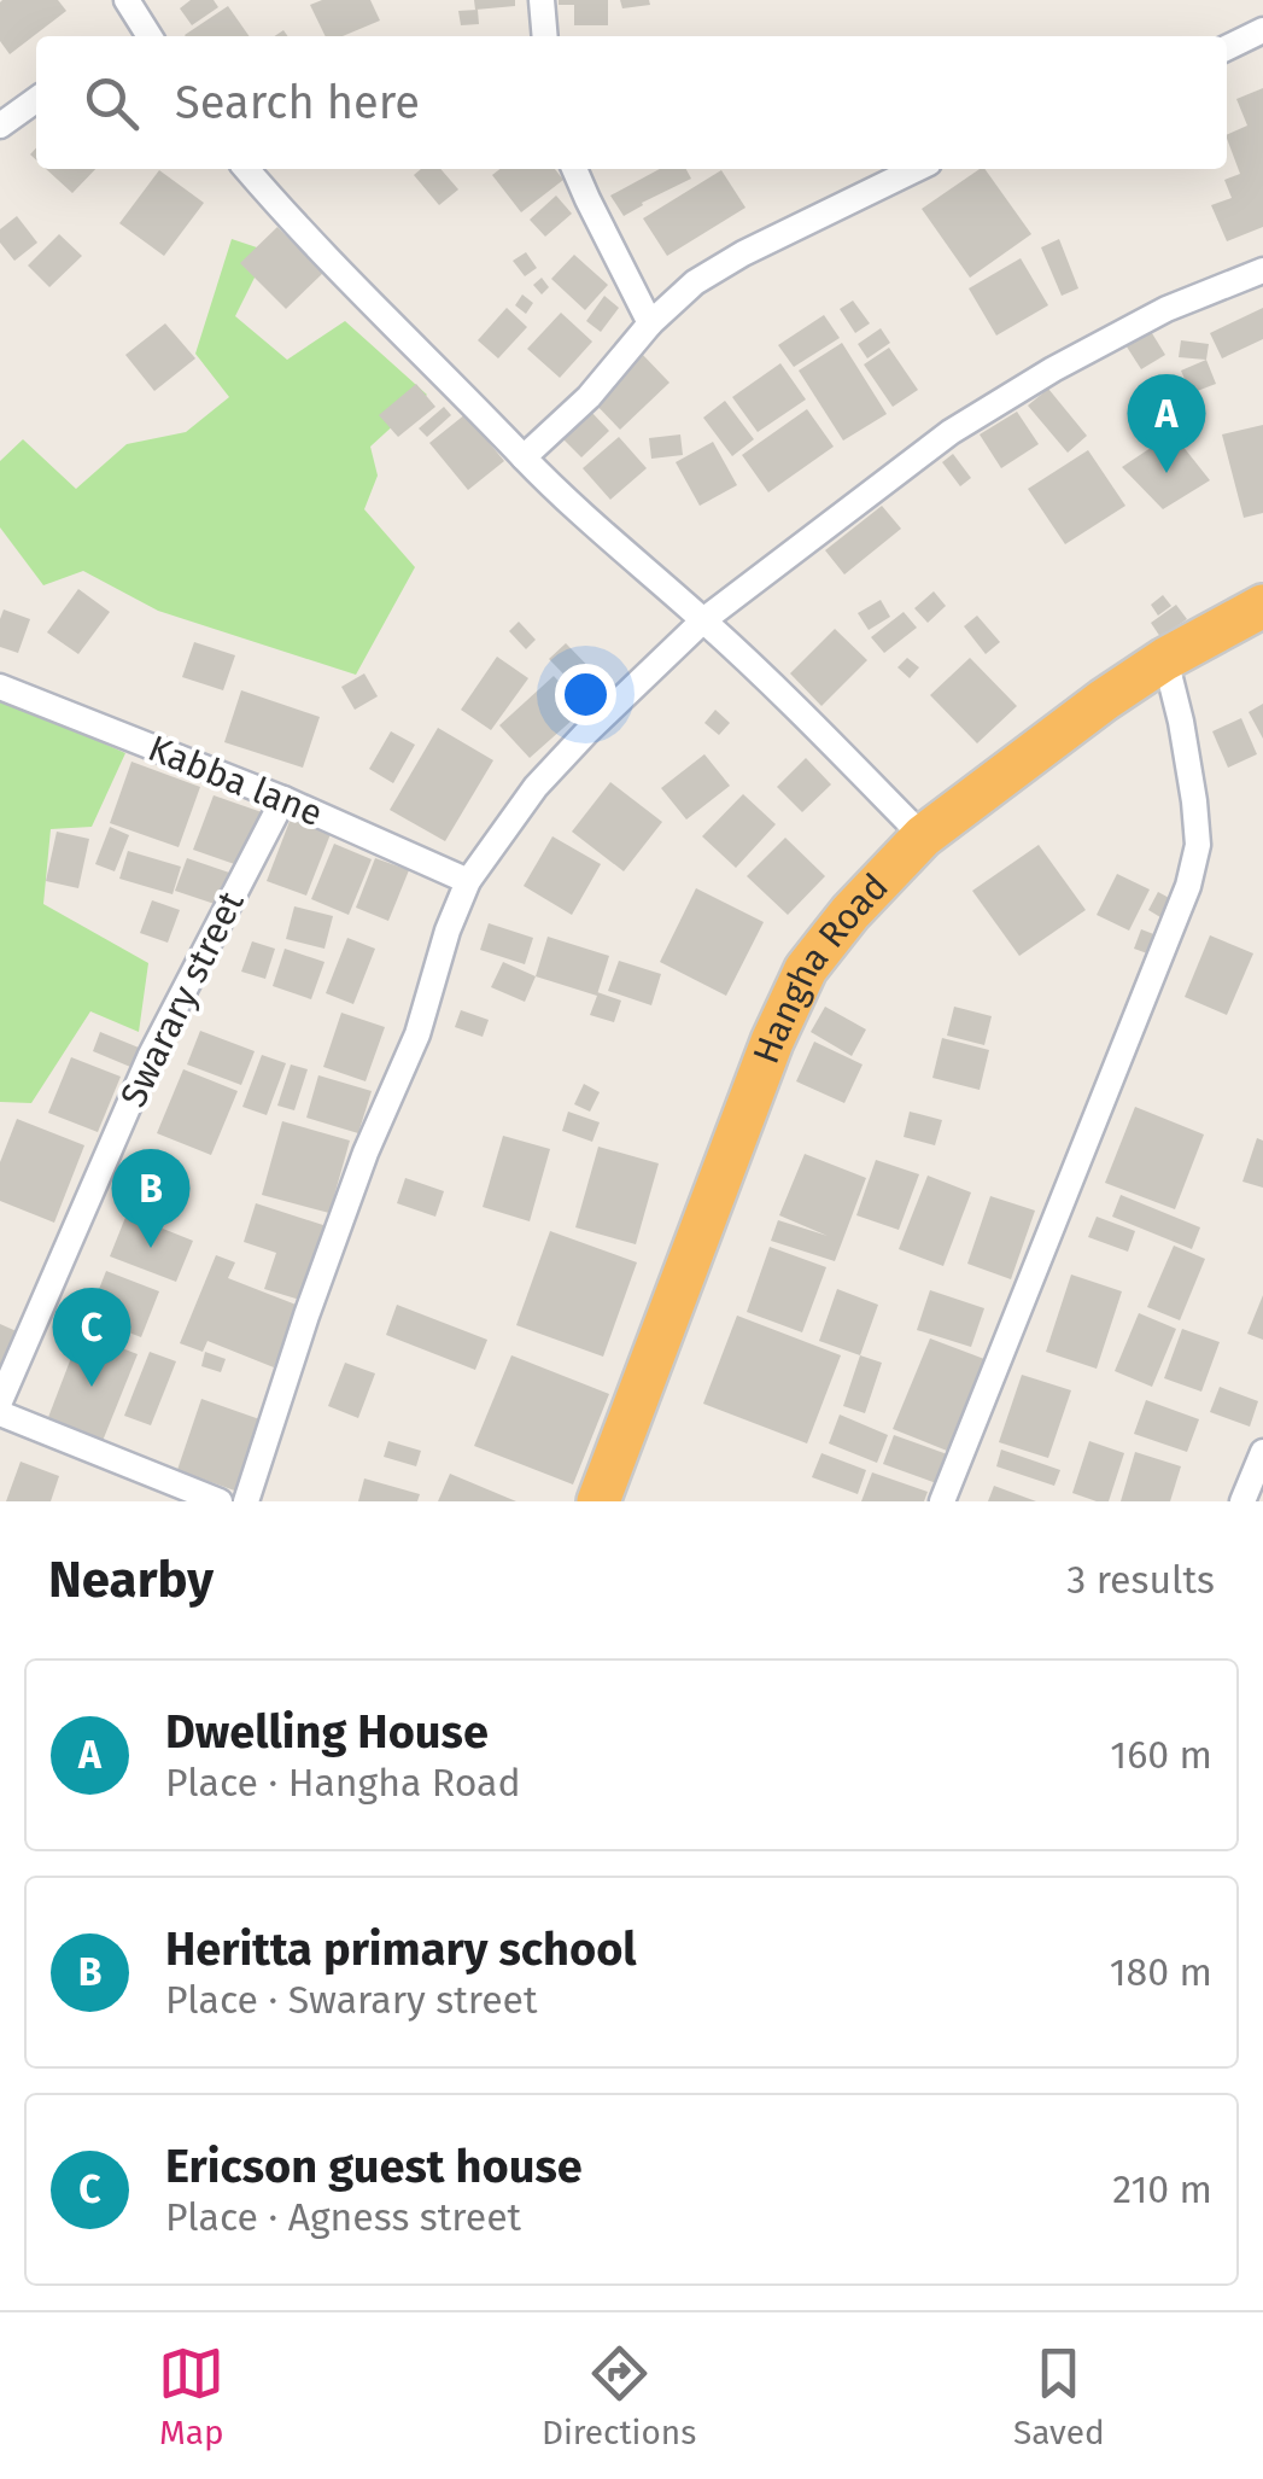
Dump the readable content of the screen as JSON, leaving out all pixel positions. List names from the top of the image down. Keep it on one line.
{"streets":{"highway":["Hangha Road"],"street":["Kabba lane","Swarary street"]},"crossings":[["Kabba lane","Swarary street"]],"page":{"search":"Search here","pins":["A","B","C"],"heading":["Nearby","3 results"],"list":[{"mark":"A","name":"Dwelling House","note":"Place · Hangha Road","value":"160 m"},{"mark":"B","name":"Heritta primary school","note":"Place · Swarary street","value":"180 m"},{"mark":"C","name":"Ericson guest house","note":"Place · Agness street","value":"210 m"}],"nav":["Map","Directions","Saved"]}}
